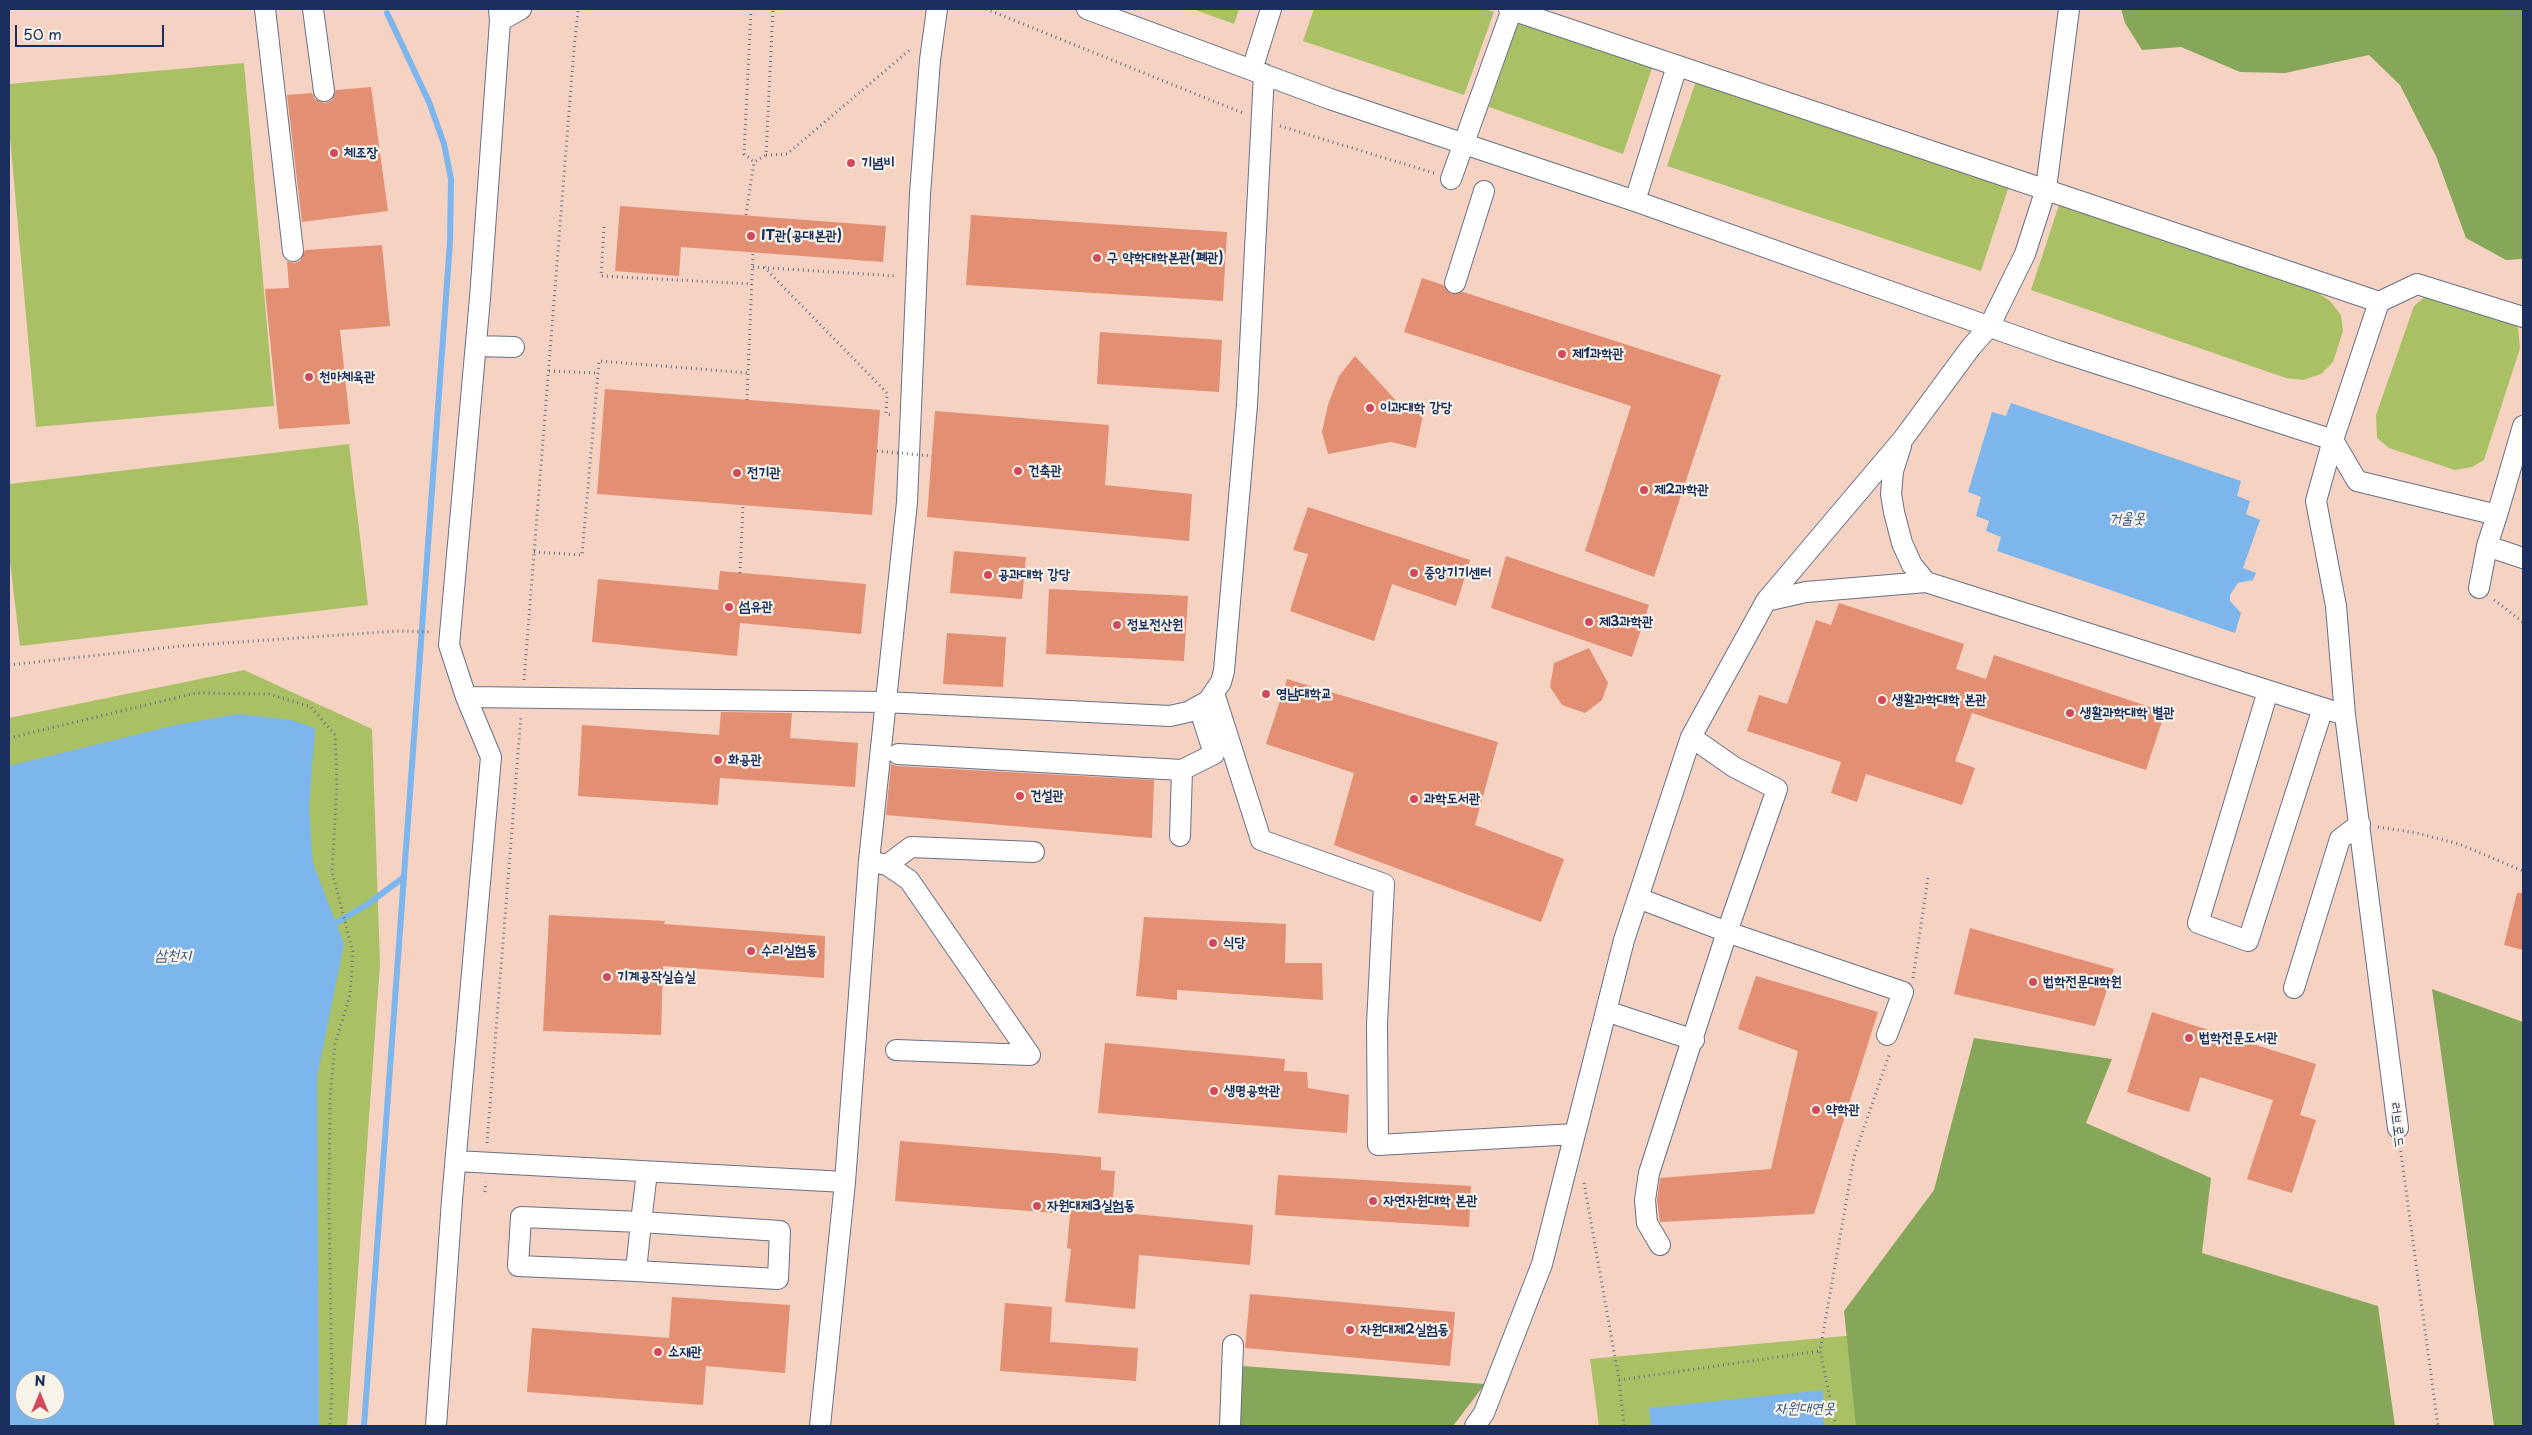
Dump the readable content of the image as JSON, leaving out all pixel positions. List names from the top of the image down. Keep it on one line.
{"streets":{"street":["러브로드"]},"water":["거울못","삼천지","자원대연못"],"places":["체조장","기념비","IT관(공대본관)","구 약학대학본관(폐관)","제1과학관","천마체육관","이과대학 강당","건축관","전기관","제2과학관","중앙기기센터","공과대학 강당","섬유관","제3과학관","정보전산원","영남대학교","생활과학대학 본관","생활과학대학 별관","화공관","건설관","과학도서관","식당","수리실험동","기계공작실습실","법학전문대학원","법학전문도서관","생명공학관","약학관","자연자원대학 본관","자원대제3실험동","자원대제2실험동","소재관"],"scale_bar":"50 m","north":"top"}
